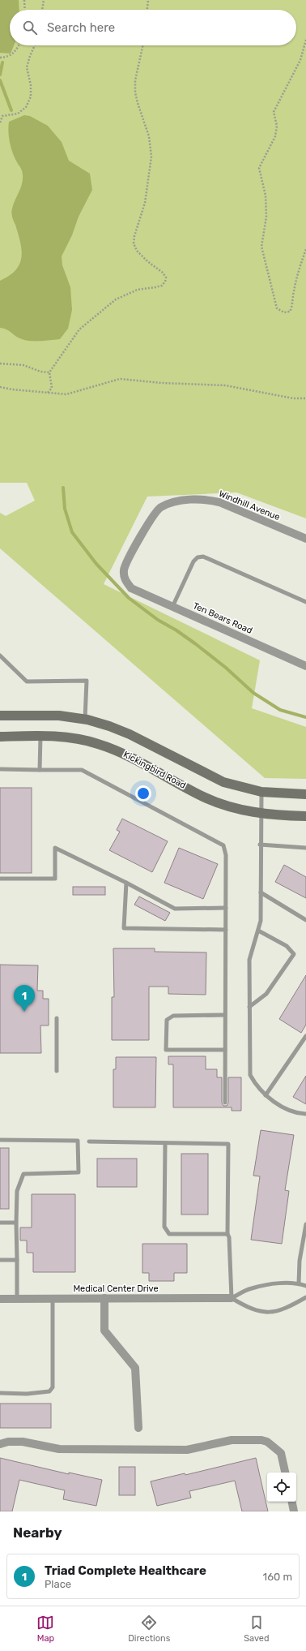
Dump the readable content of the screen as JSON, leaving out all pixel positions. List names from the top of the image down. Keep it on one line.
{"streets":{"street":["Windhill Avenue","Ten Bears Road","Kickingbird Road","Medical Center Drive"]},"crossings":[["Windhill Avenue","Ten Bears Road"]],"page":{"search":"Search here","pins":"1","heading":"Nearby","list":[{"mark":"1","name":"Triad Complete Healthcare","note":"Place","value":"160 m"}],"nav":["Map","Directions","Saved"]}}
